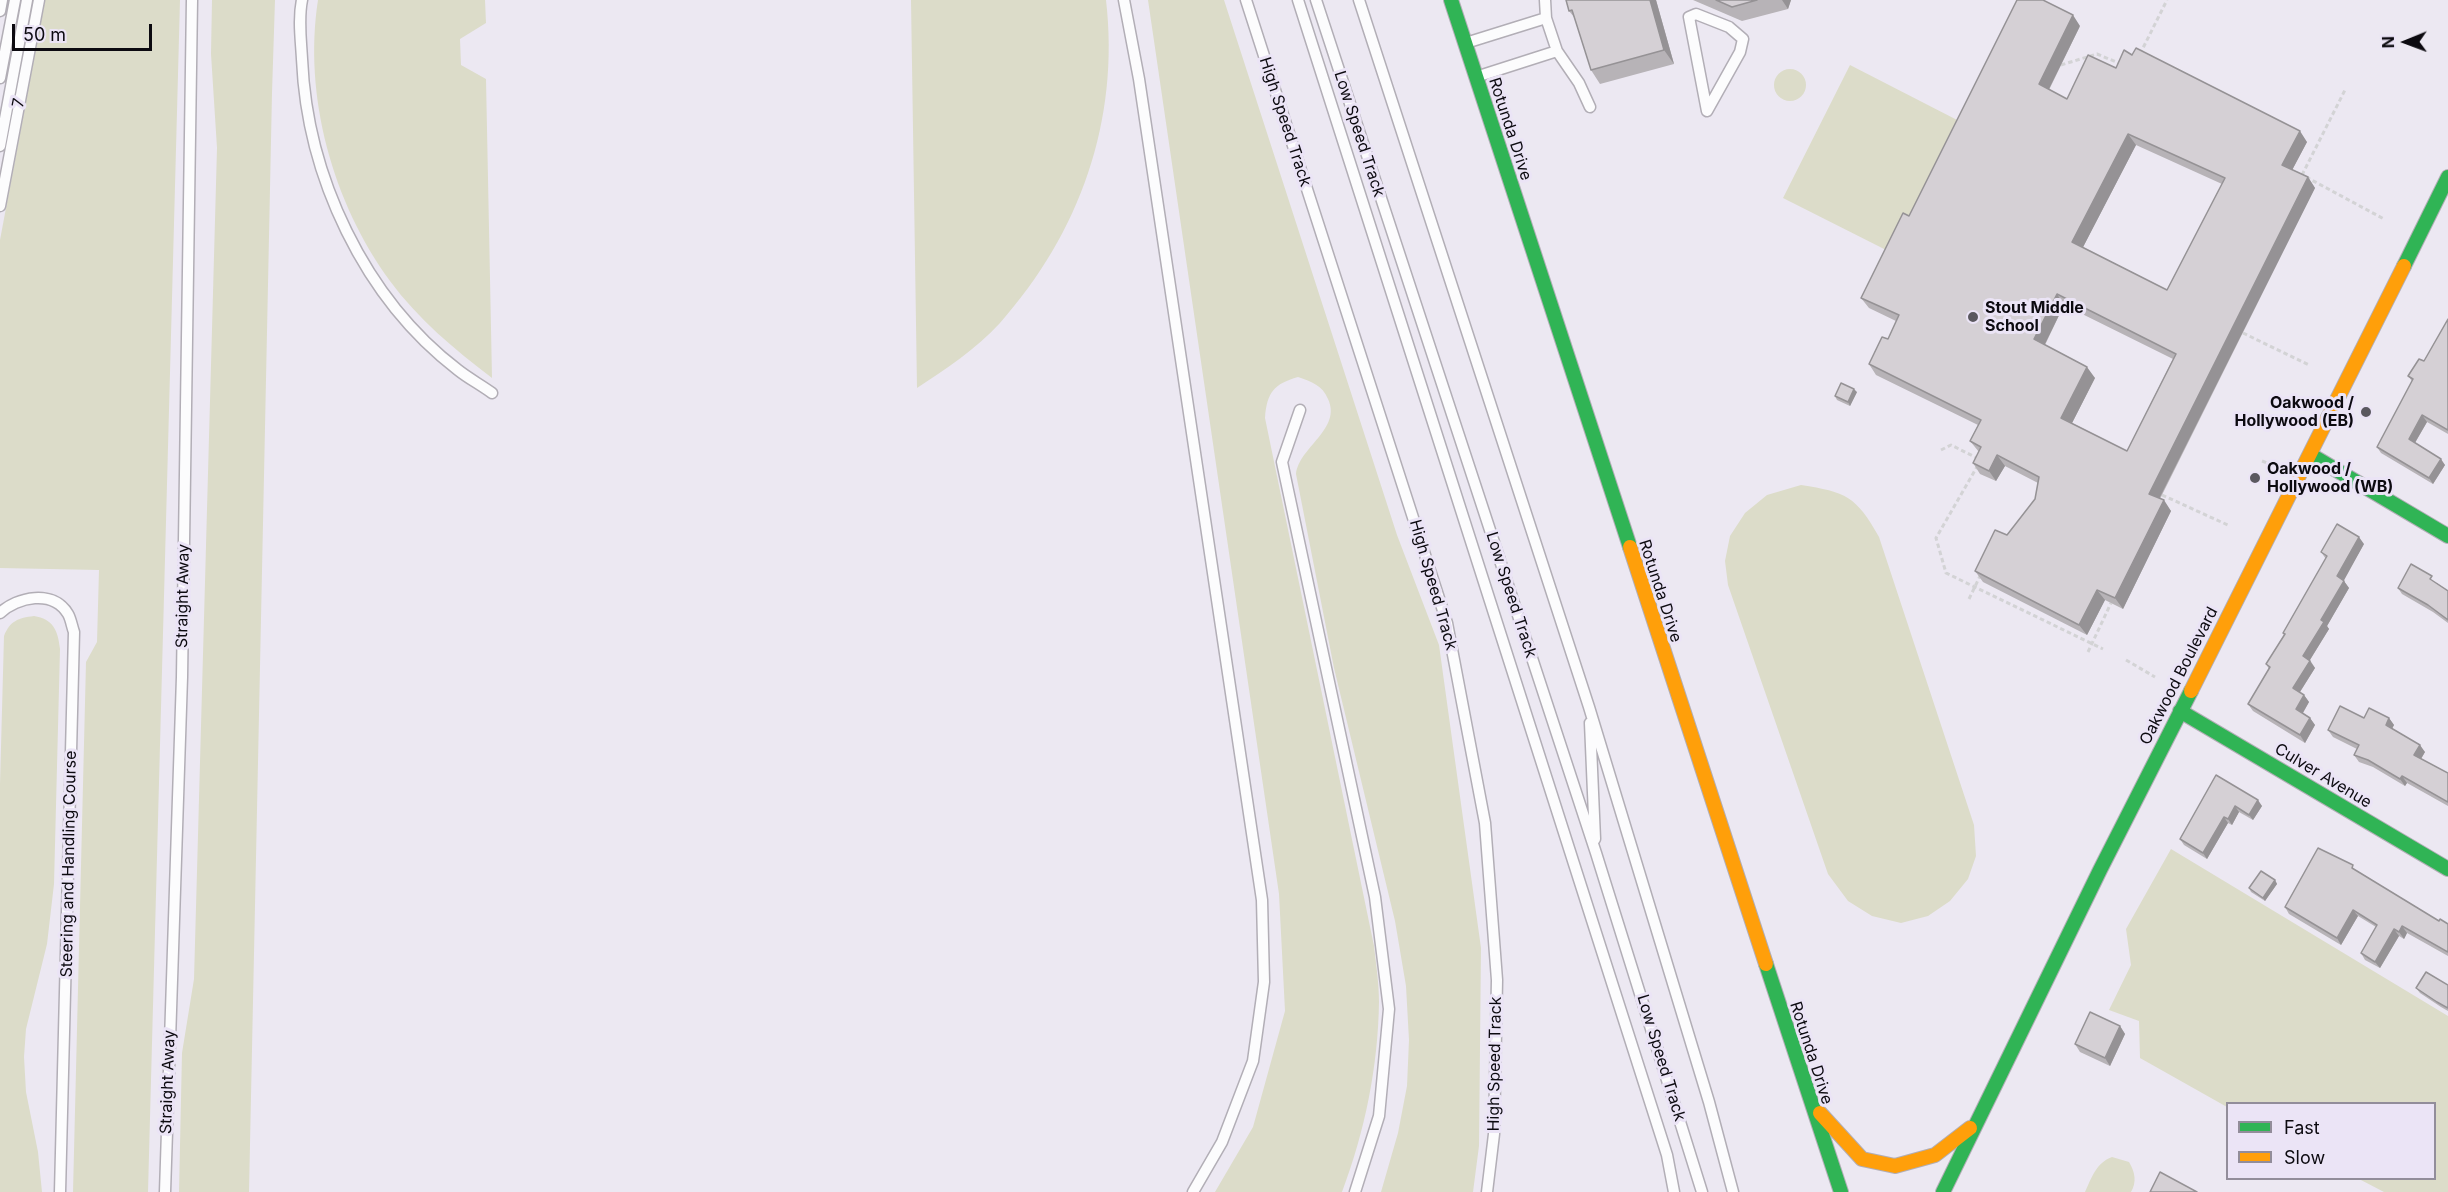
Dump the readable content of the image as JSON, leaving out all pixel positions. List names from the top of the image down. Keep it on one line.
{"streets":{"main road":["Rotunda Drive","Oakwood Boulevard","Culver Avenue"],"lane":["7","High Speed Track","Low Speed Track","Straight Away","Steering and Handling Course"]},"crossings":[["Oakwood Boulevard","Culver Avenue"]],"places":["Stout Middle School","Oakwood / Hollywood (EB)","Oakwood / Hollywood (WB)"],"legend":["Fast","Slow"],"scale_bar":"50 m","north":"left"}
